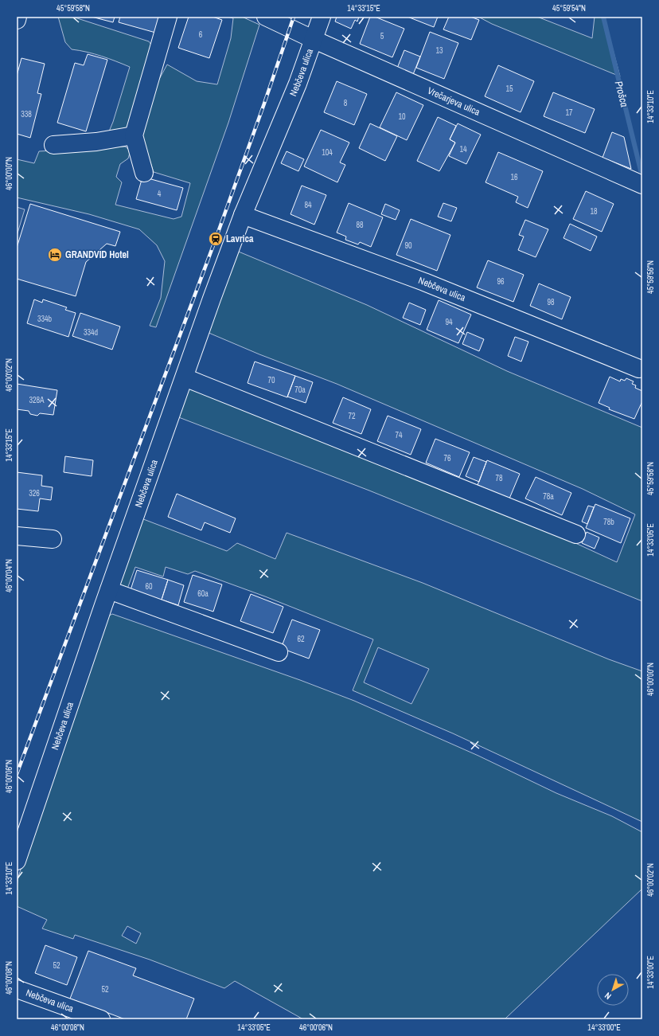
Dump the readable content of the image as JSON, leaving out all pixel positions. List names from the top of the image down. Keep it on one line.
{"streets":{"street":["Nebčeva ulica","Vrečarjeva ulica"]},"crossings":[["Nebčeva ulica","Vrečarjeva ulica"]],"water":["Prošca"],"places":{"station":["Lavrica"],"hotel":["GRANDVID Hotel"]},"house_numbers":["6","5","13","15","8","17","338","10","14","104","16","4","84","18","88","90","96","98","334b","94","334d","70","70a","328A","72","74","76","78","326","78a","78b","60","60a","62","52","52"],"north":"bottom left","coordinates":["45°59'58\"N","14°33'15\"E","45°59'54\"N","14°33'10\"E","46°00'00\"N","45°59'56\"N","46°00'02\"N","14°33'05\"E","46°00'04\"N","46°00'06\"N","14°33'00\"E","46°00'08\"N"]}
